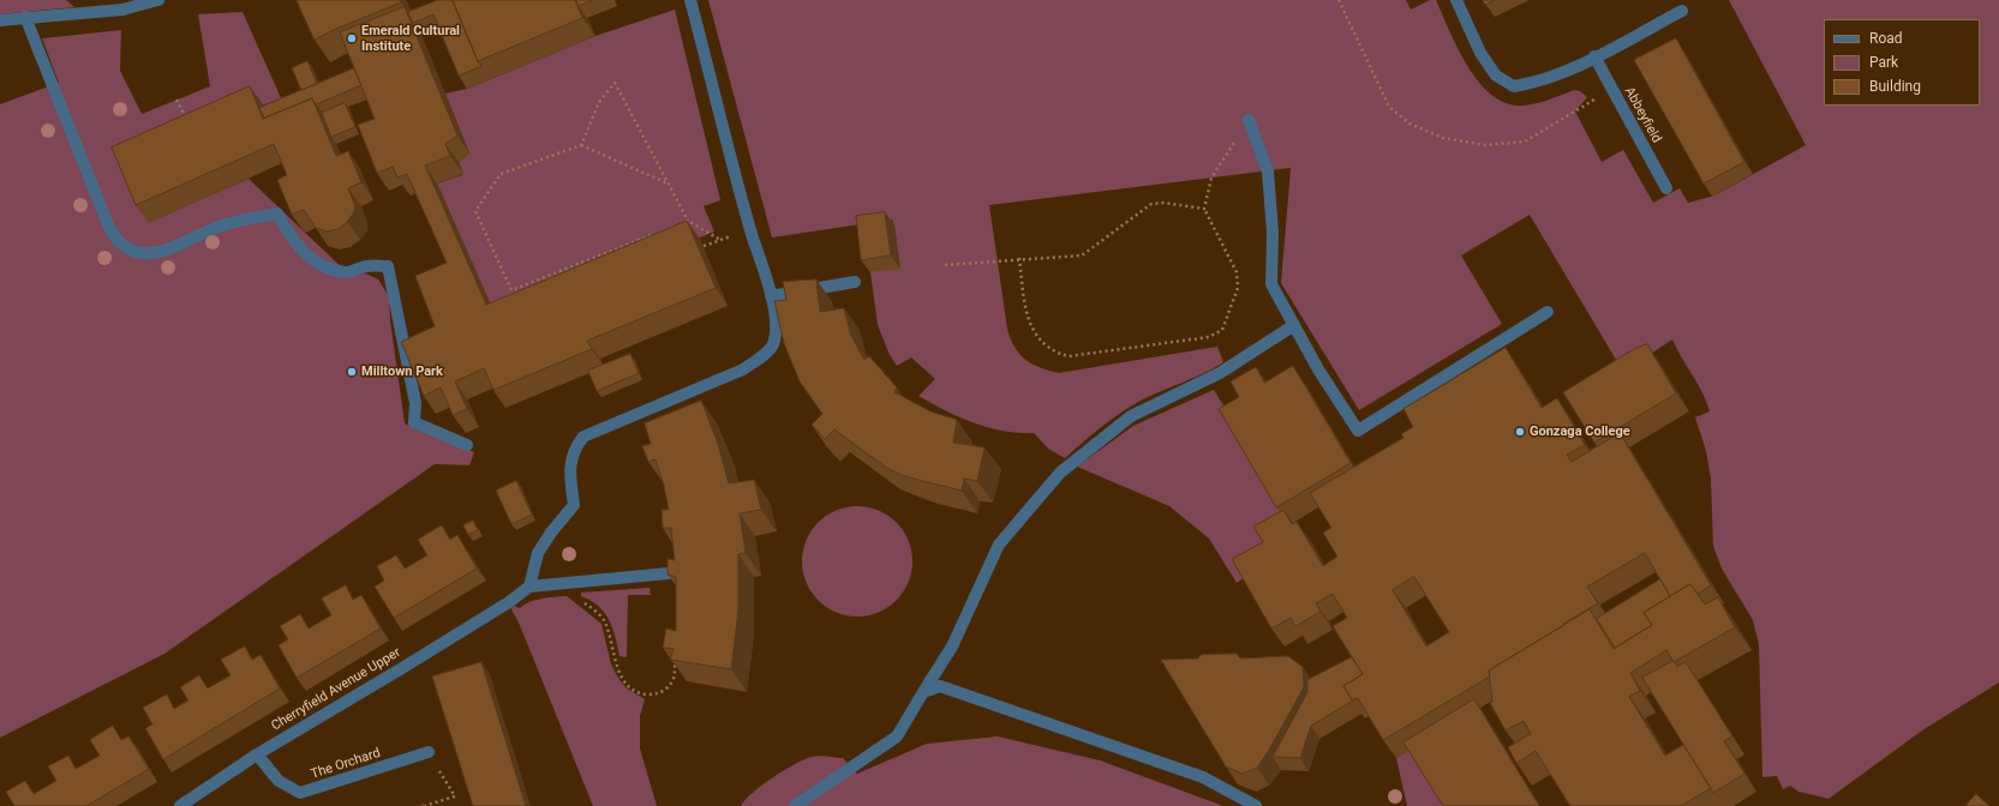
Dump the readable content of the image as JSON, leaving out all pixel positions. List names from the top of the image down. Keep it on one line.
{"streets":{"street":["Abbeyfield","Cherryfield Avenue Upper","The Orchard"]},"crossings":[["Cherryfield Avenue Upper","The Orchard"]],"places":["Emerald Cultural Institute","Milltown Park","Gonzaga College"],"legend":["Road","Park","Building"]}
